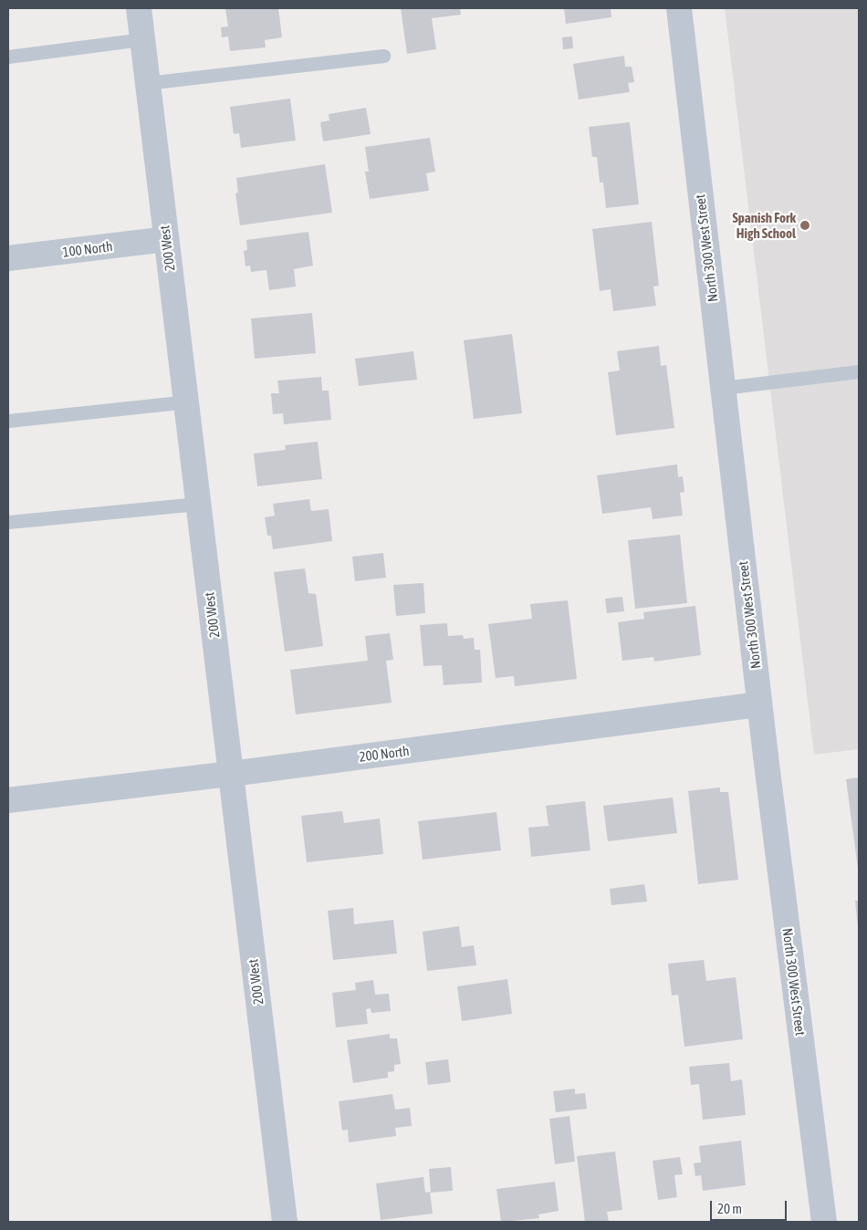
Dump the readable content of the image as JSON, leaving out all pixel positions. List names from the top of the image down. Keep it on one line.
{"streets":{"street":["200 West","North 300 West Street","100 North","200 North"]},"crossings":[["200 West","100 North"],["200 West","200 North"],["North 300 West Street","200 North"]],"places":["Spanish Fork High School"],"scale_bar":"20 m"}
